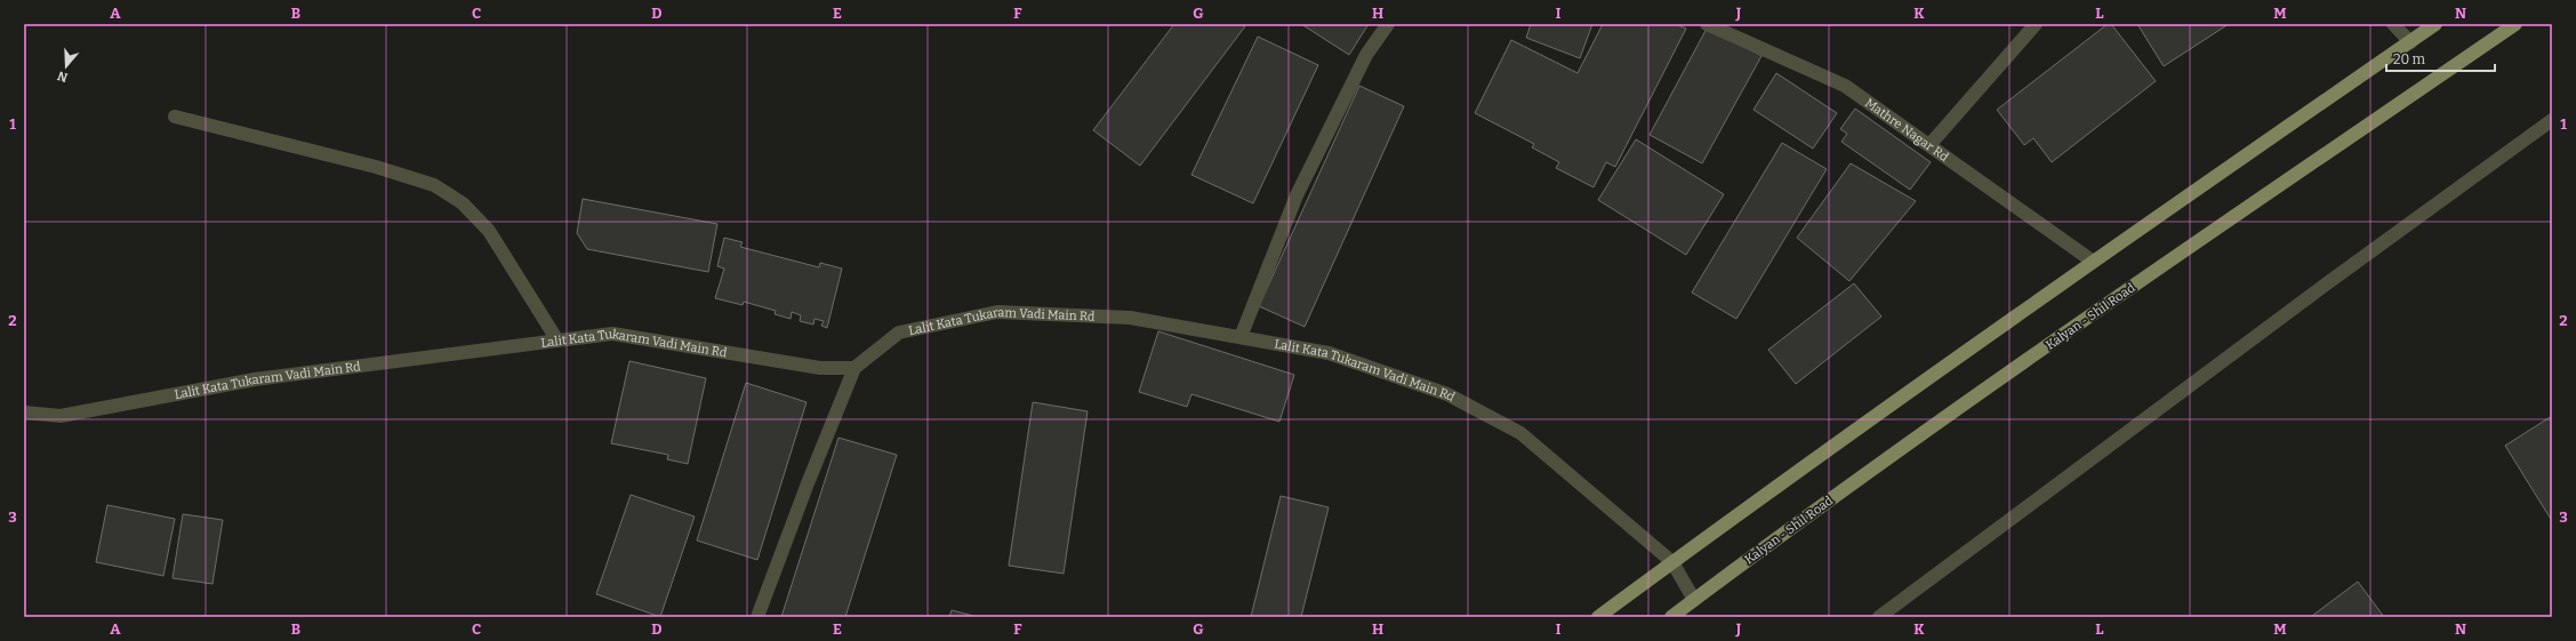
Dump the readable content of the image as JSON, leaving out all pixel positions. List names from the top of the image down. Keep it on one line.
{"streets":{"main road":["Kalyan - Shil Road"],"street":["Mathre Nagar Rd","Lalit Kata Tukaram Vadi Main Rd"]},"crossings":[["Kalyan - Shil Road","Lalit Kata Tukaram Vadi Main Rd"]],"scale_bar":"20 m","north":"bottom","grid":{"columns":["A","B","C","D","E","F","G","H","I","J","K","L","M","N"],"rows":["1","2","3"]}}
